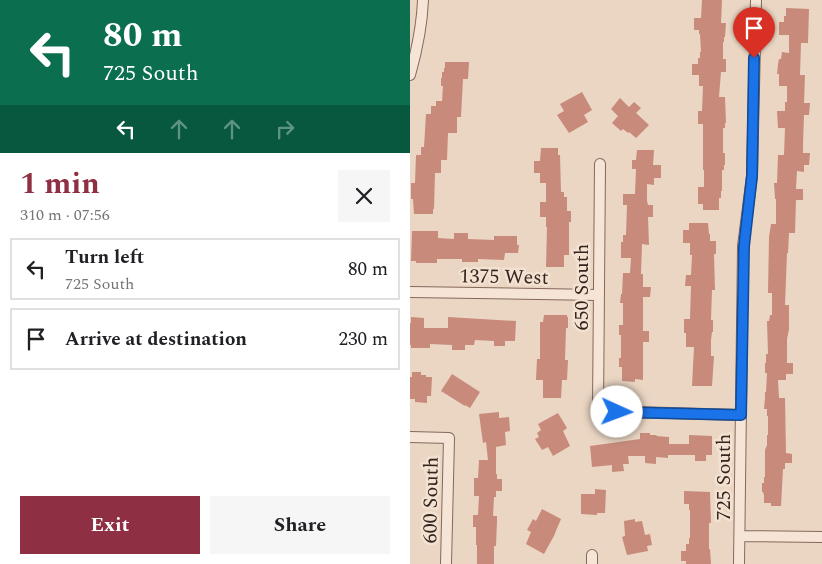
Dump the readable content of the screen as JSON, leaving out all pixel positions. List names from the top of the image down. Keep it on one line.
{"streets":{"street":["1375 West","650 South","725 South","600 South"]},"crossings":[["1375 West","650 South"],["650 South","725 South"]],"page":{"turn":["80 m","725 South"],"heading":["1 min","310 m · 07:56"],"list":[{"name":"Turn left","note":"725 South","value":"80 m"},{"name":"Arrive at destination","value":"230 m"}],"buttons":["Exit","Share"]}}
